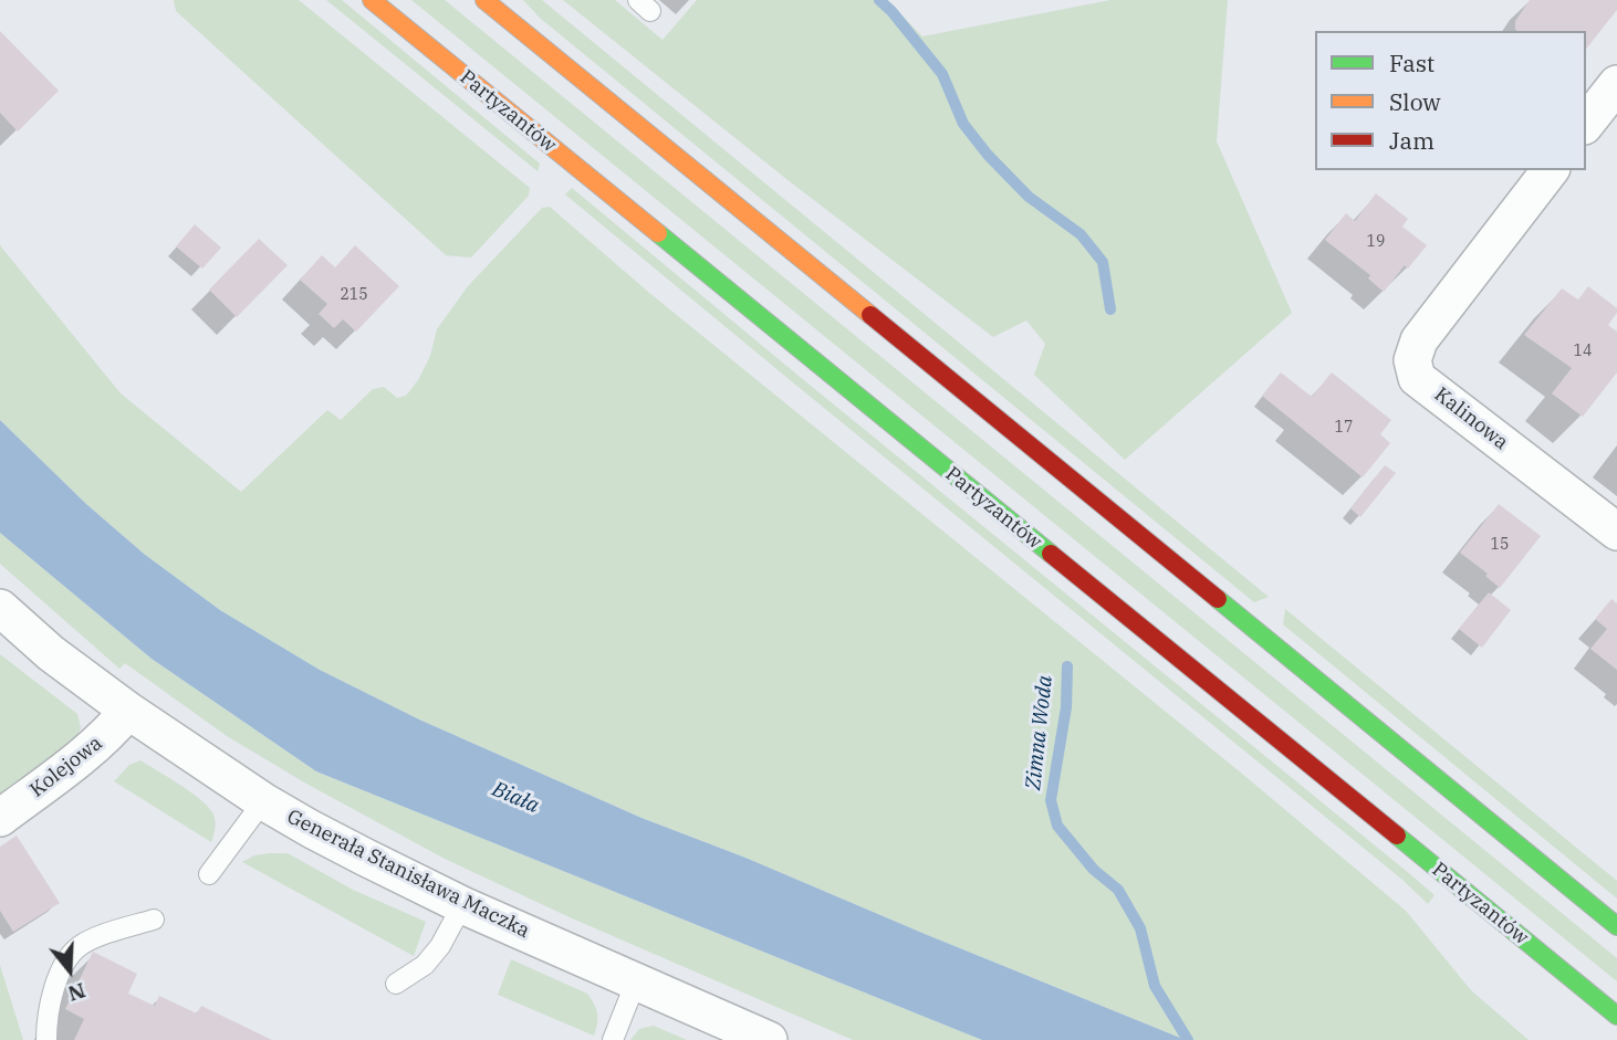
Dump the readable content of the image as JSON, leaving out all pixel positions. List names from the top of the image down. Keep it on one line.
{"streets":{"main road":["Partyzantów"],"street":["Kalinowa","Kolejowa","Generała Stanisława Maczka"]},"crossings":[["Kolejowa","Generała Stanisława Maczka"]],"water":["Zimna Woda","Biała"],"house_numbers":["19","215","14","17","15"],"legend":["Fast","Slow","Jam"],"north":"bottom"}
